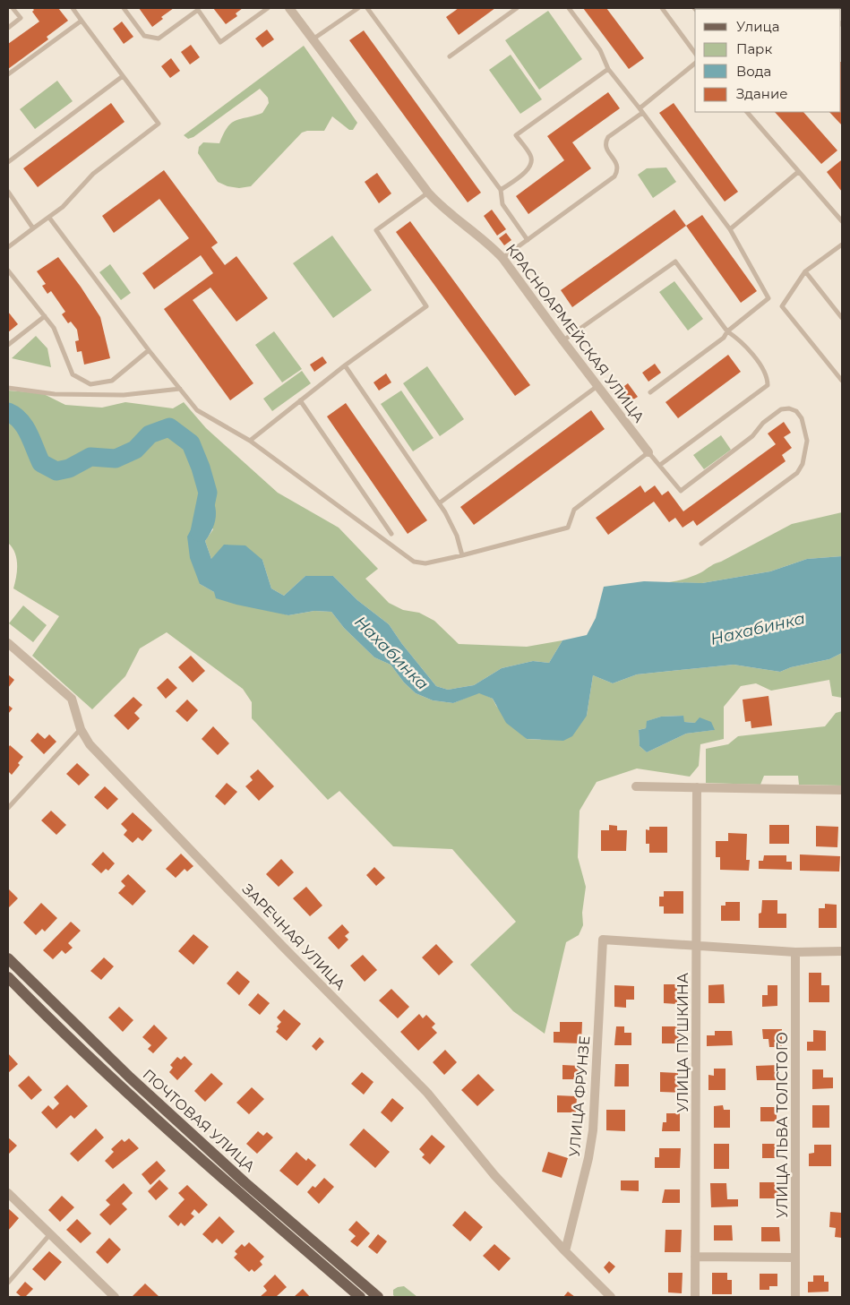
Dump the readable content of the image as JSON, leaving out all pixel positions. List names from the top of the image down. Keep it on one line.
{"streets":{"main road":["ПОЧТОВАЯ УЛИЦА"],"street":["КРАСНОАРМЕЙСКАЯ УЛИЦА","ЗАРЕЧНАЯ УЛИЦА","УЛИЦА ПУШКИНА","УЛИЦА ФРУНЗЕ","УЛИЦА ЛЬВА ТОЛСТОГО"]},"crossings":[["ЗАРЕЧНАЯ УЛИЦА","УЛИЦА ФРУНЗЕ"],["УЛИЦА ПУШКИНА","УЛИЦА ФРУНЗЕ"]],"water":["Нахабинка"],"legend":["Улица","Парк","Вода","Здание"]}
